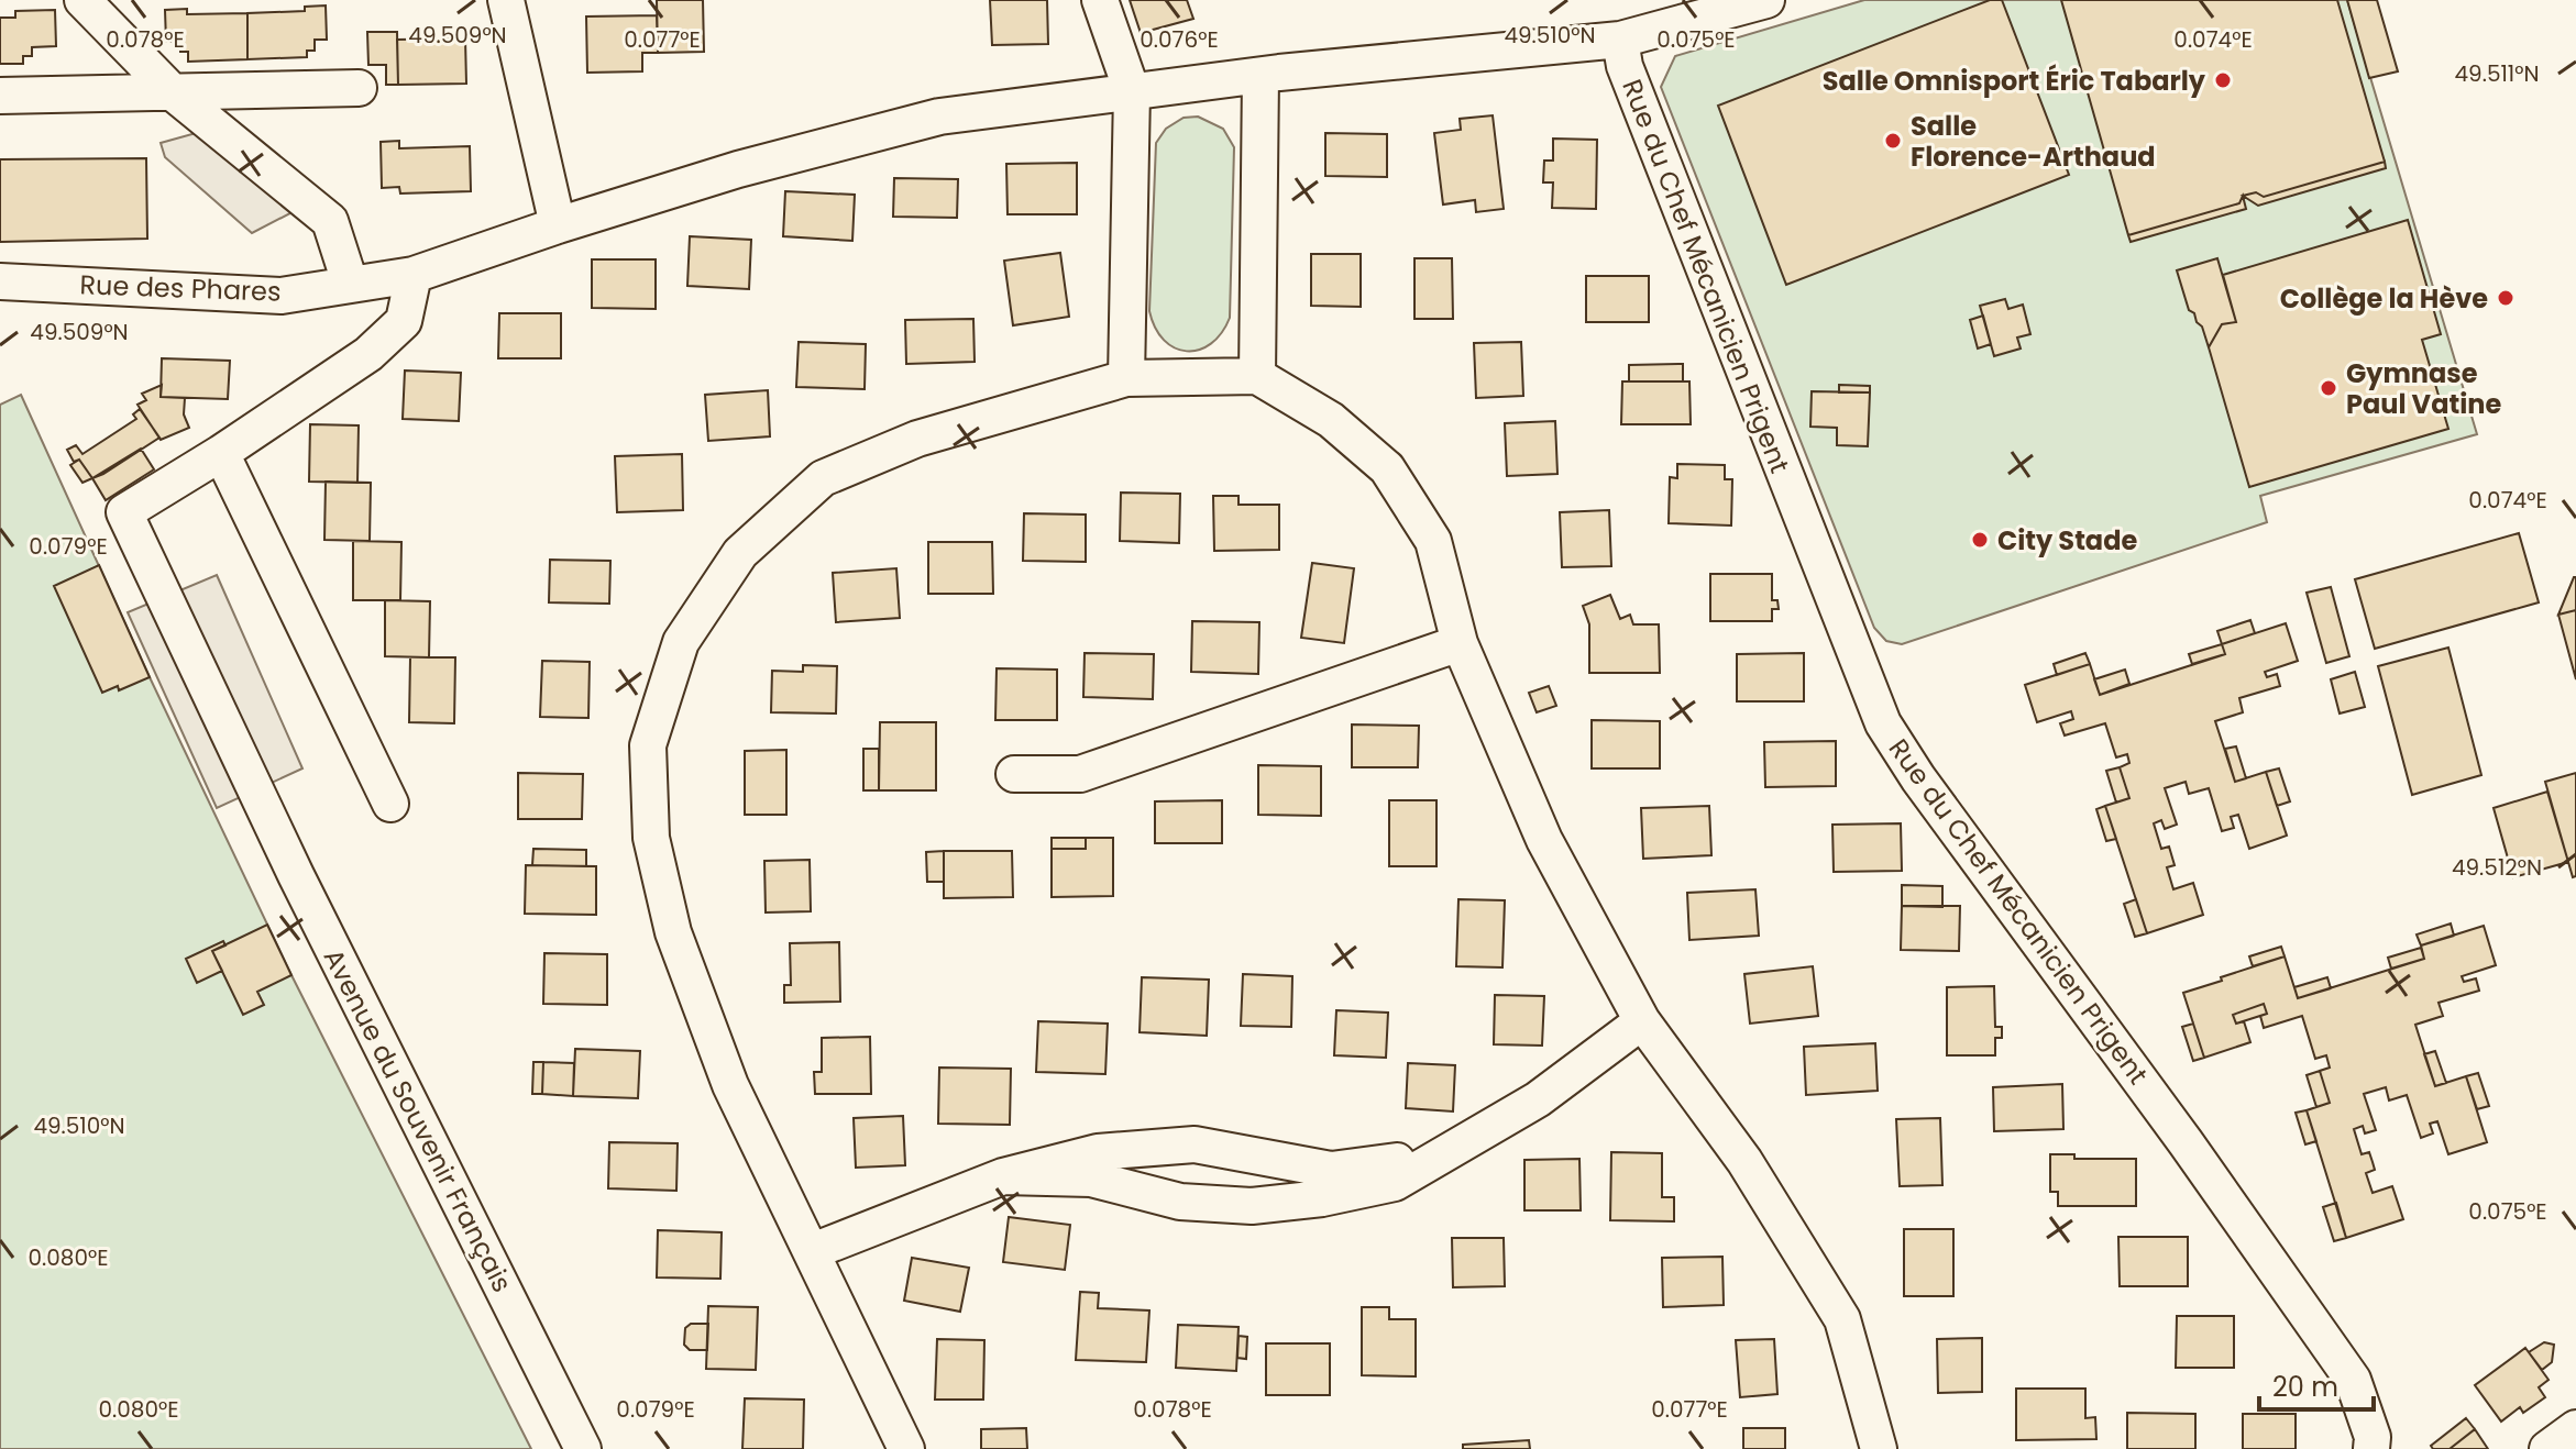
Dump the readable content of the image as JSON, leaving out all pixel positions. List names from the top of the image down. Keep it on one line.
{"streets":{"street":["Rue du Chef Mécanicien Prigent","Rue des Phares","Avenue du Souvenir Français"]},"crossings":[["Rue du Chef Mécanicien Prigent","Rue des Phares"]],"places":["Salle Omnisport Éric Tabarly","Salle Florence-Arthaud","Collège la Hève","Gymnase Paul Vatine","City Stade"],"scale_bar":"20 m","coordinates":["49.509°N","49.510°N","0.078°E","0.077°E","0.076°E","0.075°E","0.074°E","49.511°N","0.079°E","49.512°N","0.080°E"]}
